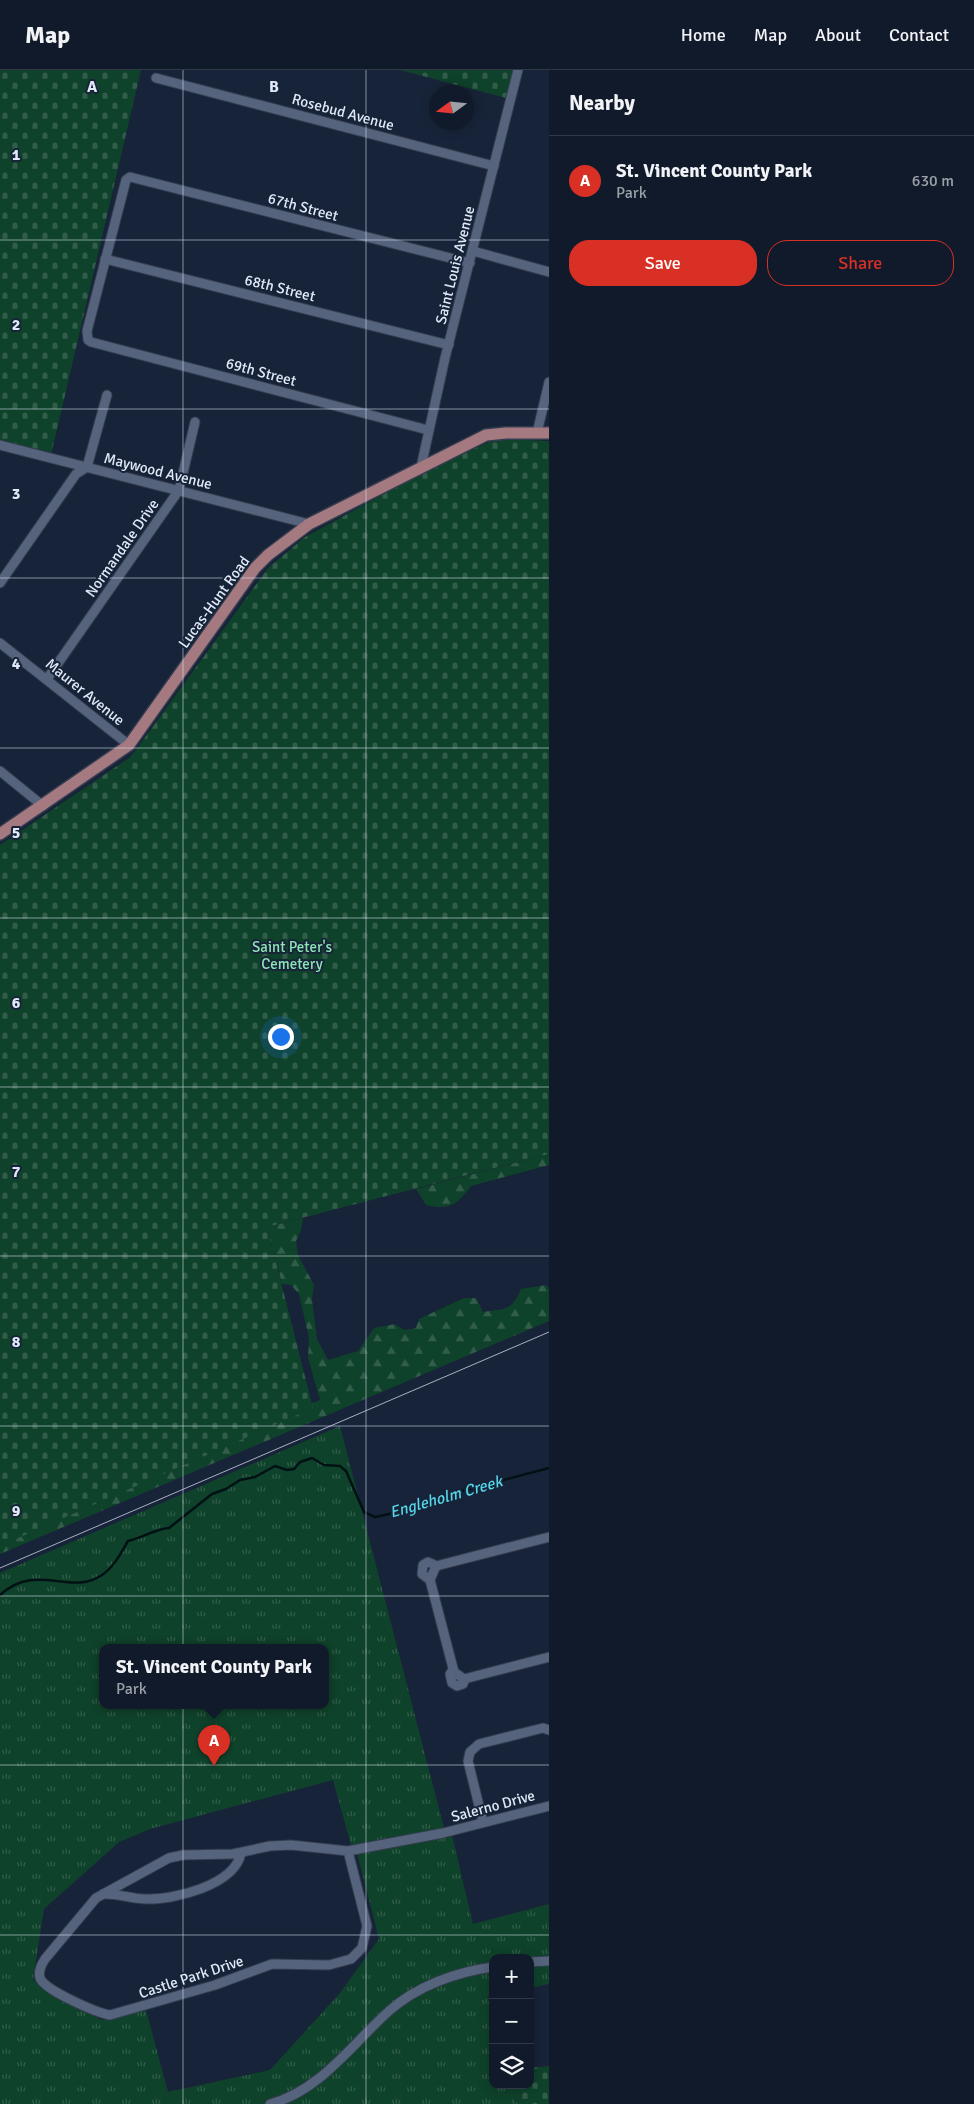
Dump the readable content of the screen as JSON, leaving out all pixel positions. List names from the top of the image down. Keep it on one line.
{"streets":{"main road":["Lucas-Hunt Road"],"street":["Rosebud Avenue","67th Street","Saint Louis Avenue","68th Street","69th Street","Maywood Avenue","Normandale Drive","Maurer Avenue","Salerno Drive","Castle Park Drive"]},"crossings":[["Rosebud Avenue","Saint Louis Avenue"],["67th Street","Saint Louis Avenue"],["67th Street","68th Street"],["67th Street","69th Street"],["Saint Louis Avenue","68th Street"],["Saint Louis Avenue","69th Street"],["Saint Louis Avenue","Lucas-Hunt Road"],["68th Street","69th Street"],["Maywood Avenue","Normandale Drive"],["Maywood Avenue","Lucas-Hunt Road"],["Normandale Drive","Maurer Avenue"],["Lucas-Hunt Road","Maurer Avenue"],["Salerno Drive","Castle Park Drive"]],"water":["Engleholm Creek"],"parks":["Saint Peter's Cemetery"],"north":"left","page":{"header":"Map","nav":["Home","Map","About","Contact"],"heading":"Nearby","list":[{"mark":"A","name":"St. Vincent County Park","note":"Park","value":"630 m"}],"buttons":["Save","Share"],"popup":["St. Vincent County Park","Park"],"pins":"A","map_buttons":["+","−"]},"grid":{"columns":["A","B"],"rows":["1","2","3","4","5","6","7","8","9"]}}
